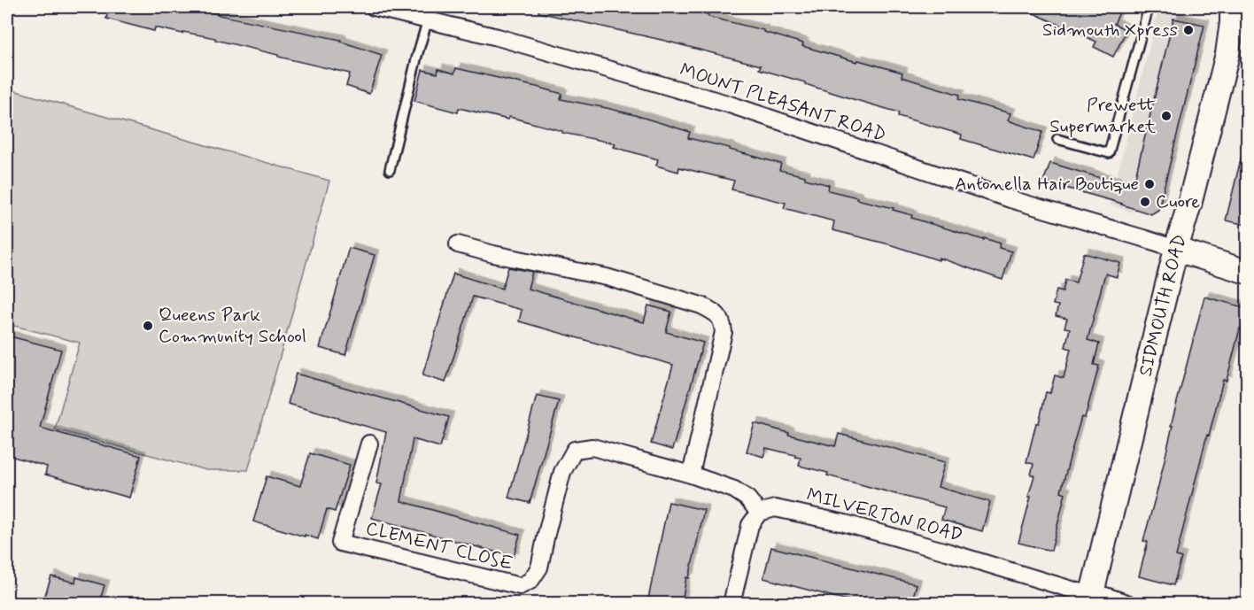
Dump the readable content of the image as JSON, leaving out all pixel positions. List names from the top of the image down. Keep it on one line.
{"streets":{"street":["MOUNT PLEASANT ROAD","SIDMOUTH ROAD","MILVERTON ROAD","CLEMENT CLOSE"]},"crossings":[["MOUNT PLEASANT ROAD","SIDMOUTH ROAD"],["SIDMOUTH ROAD","MILVERTON ROAD"],["MILVERTON ROAD","CLEMENT CLOSE"]],"places":["Sidmouth Xpress","Prewett Supermarket","Antonella Hair Boutique","Cuore","Queens Park Community School"]}
